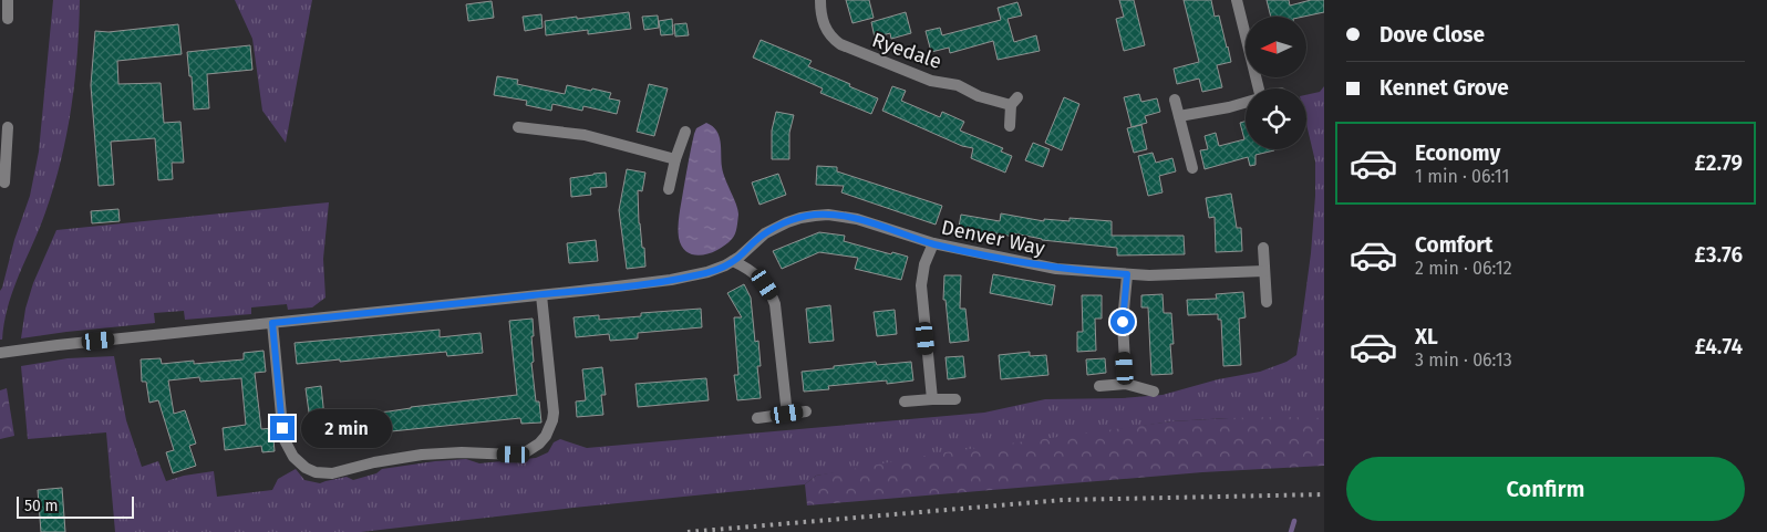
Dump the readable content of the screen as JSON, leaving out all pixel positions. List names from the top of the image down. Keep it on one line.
{"streets":{"street":["Ryedale","Denver Way"]},"scale_bar":"50 m","north":"left","page":{"banner":["Dove Close","Kennet Grove"],"list":[{"name":"Economy","note":"1 min · 06:11","value":"£2.79"},{"name":"Comfort","note":"2 min · 06:12","value":"£3.76"},{"name":"XL","note":"3 min · 06:13","value":"£4.74"}],"bubble":"2 min","buttons":"Confirm","scale":"50 m"}}
